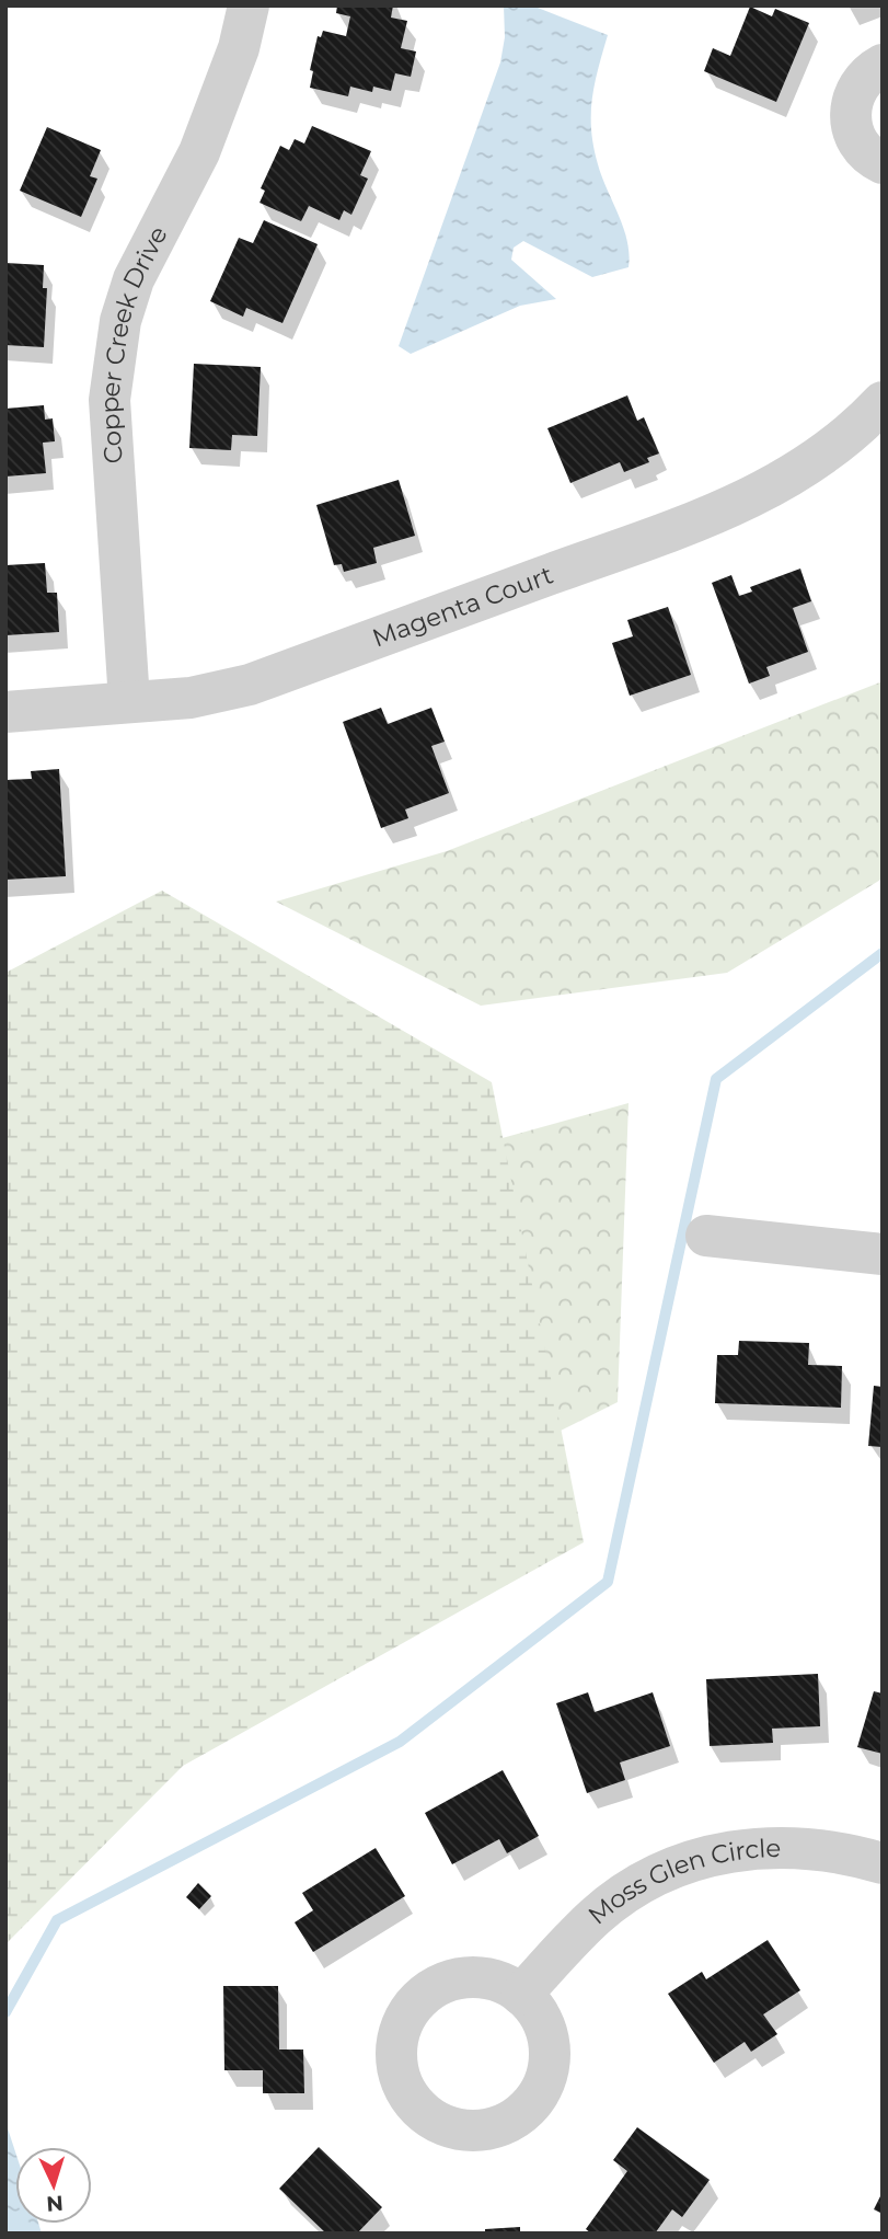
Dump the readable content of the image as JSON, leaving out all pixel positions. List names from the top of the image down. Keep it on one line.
{"streets":{"street":["Copper Creek Drive","Magenta Court","Moss Glen Circle"]},"crossings":[["Copper Creek Drive","Magenta Court"]],"north":"bottom"}
